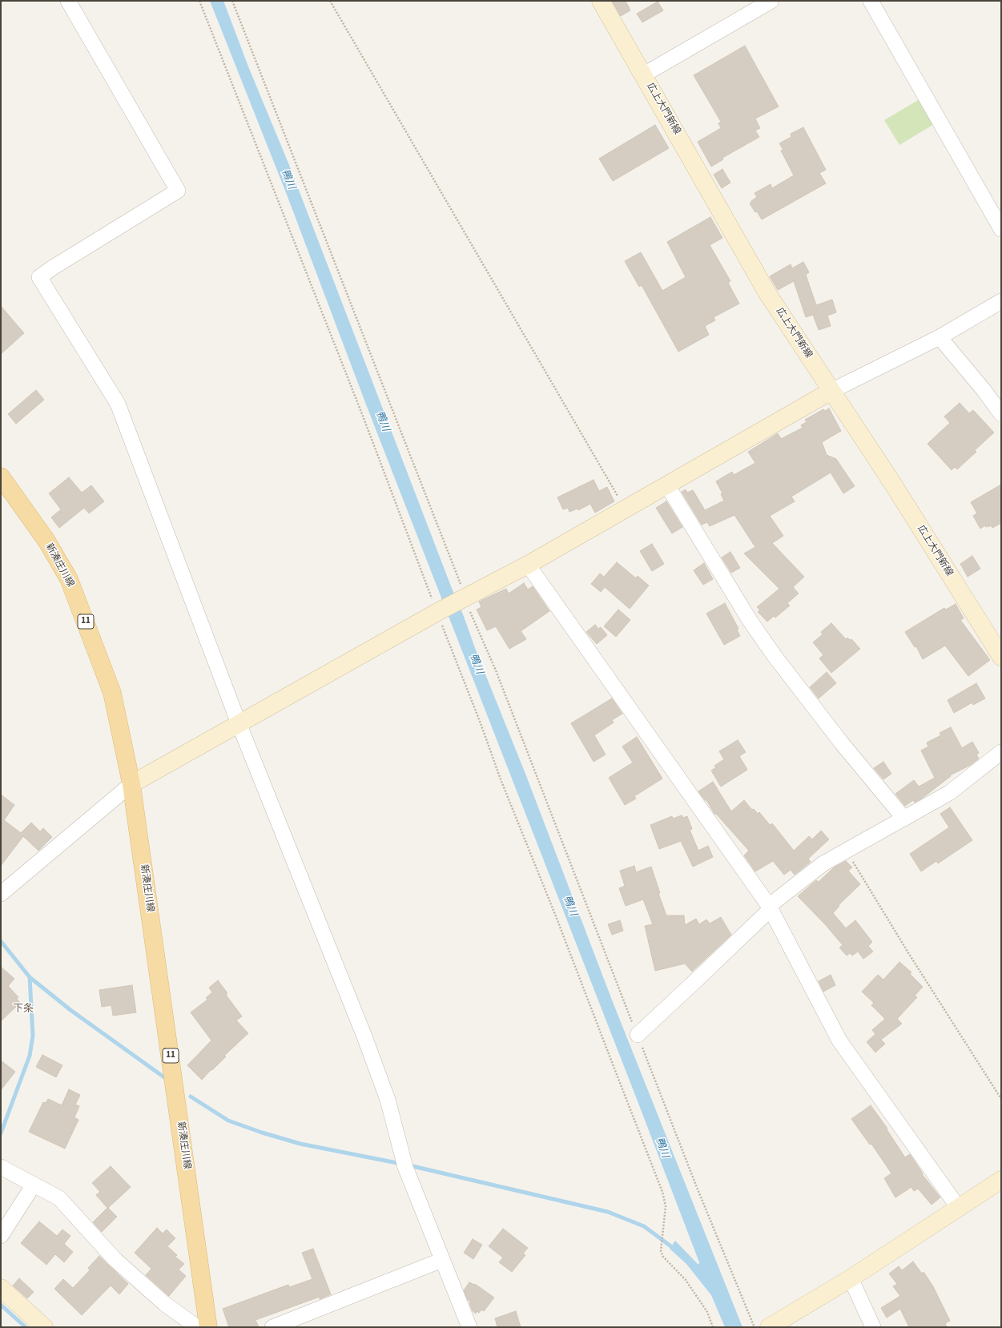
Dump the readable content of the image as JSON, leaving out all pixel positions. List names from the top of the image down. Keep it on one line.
{"streets":{"main road":["新湊庄川線","11"],"street":["広上大門新線"]},"districts":["下条"],"water":["鴨川"]}
